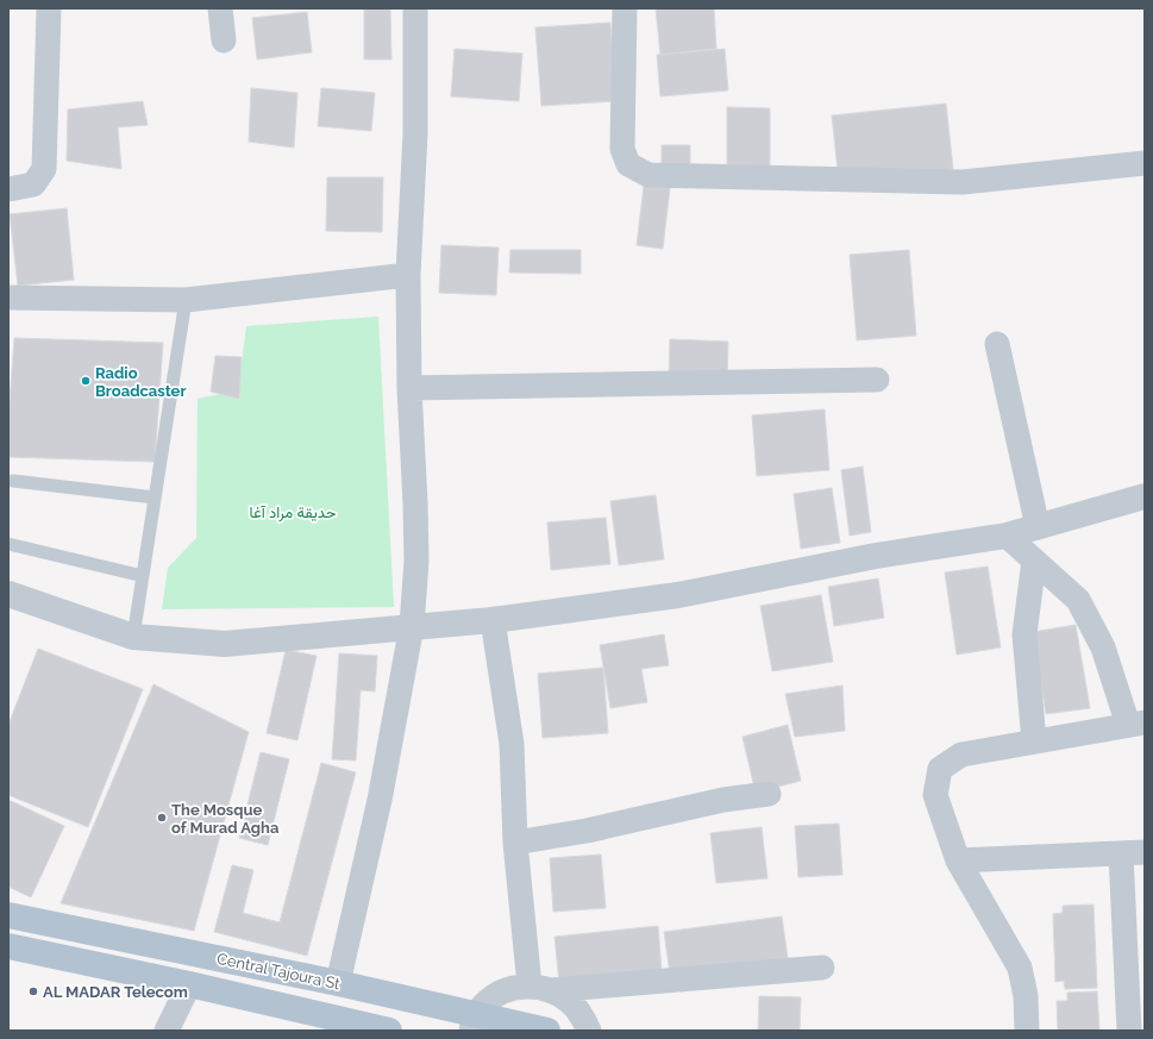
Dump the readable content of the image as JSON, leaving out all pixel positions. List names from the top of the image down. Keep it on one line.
{"streets":{"main road":["Central Tajoura St"]},"parks":["حديقة مراد آغا"],"places":["Radio Broadcaster","The Mosque of Murad Agha","AL MADAR Telecom"]}
